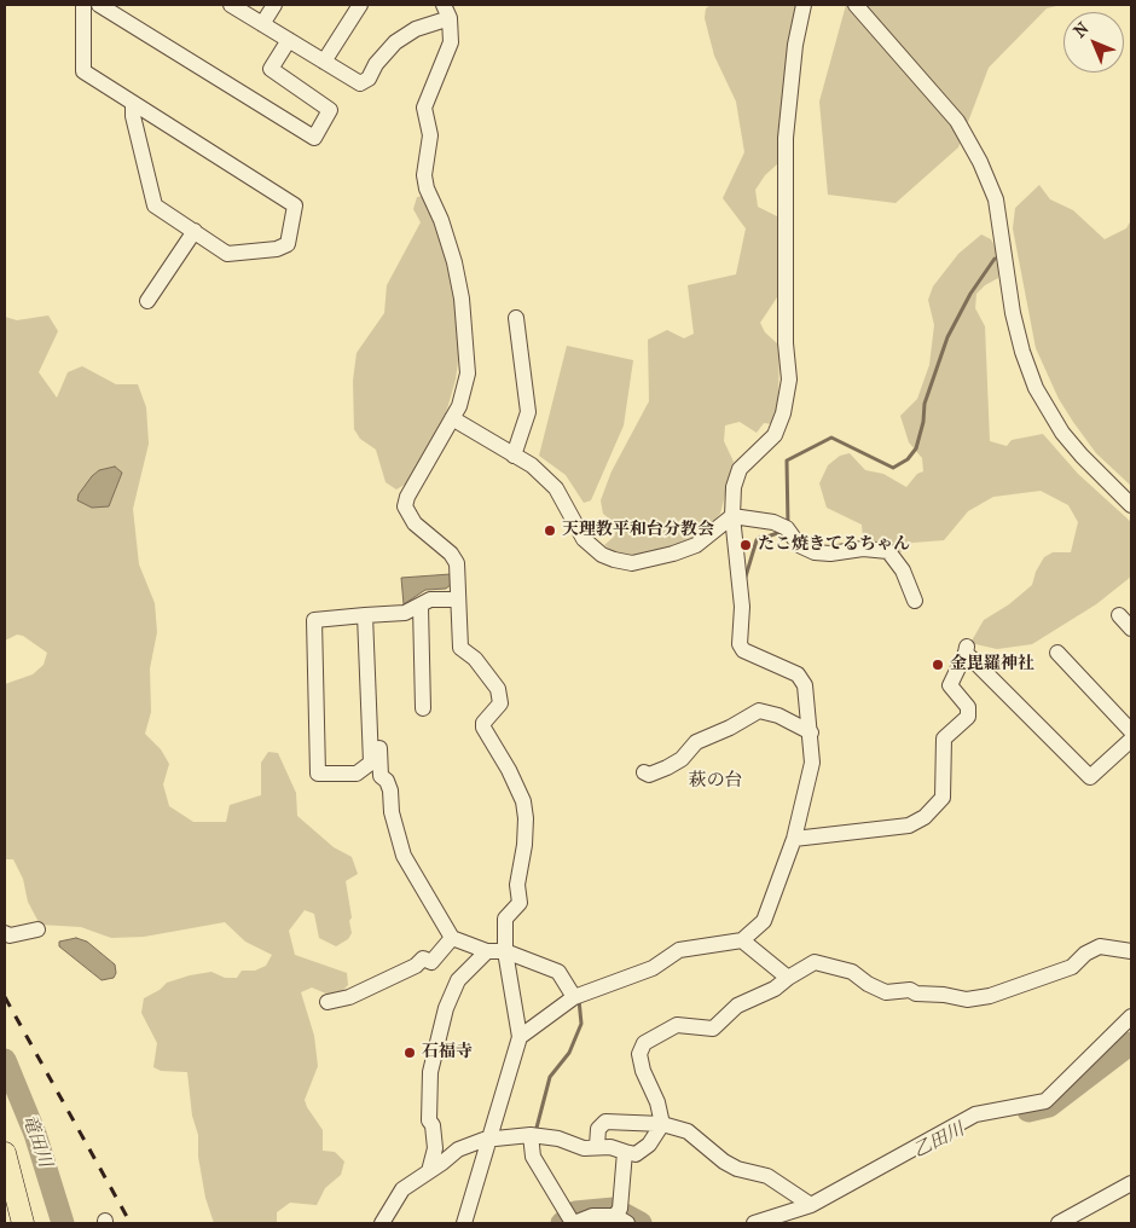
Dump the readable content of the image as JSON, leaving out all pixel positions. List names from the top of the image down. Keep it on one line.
{"districts":["萩の台"],"water":["竜田川","乙田川"],"places":["天理教平和台分教会","たこ焼きてるちゃん","金毘羅神社","石福寺"],"north":"top left"}
